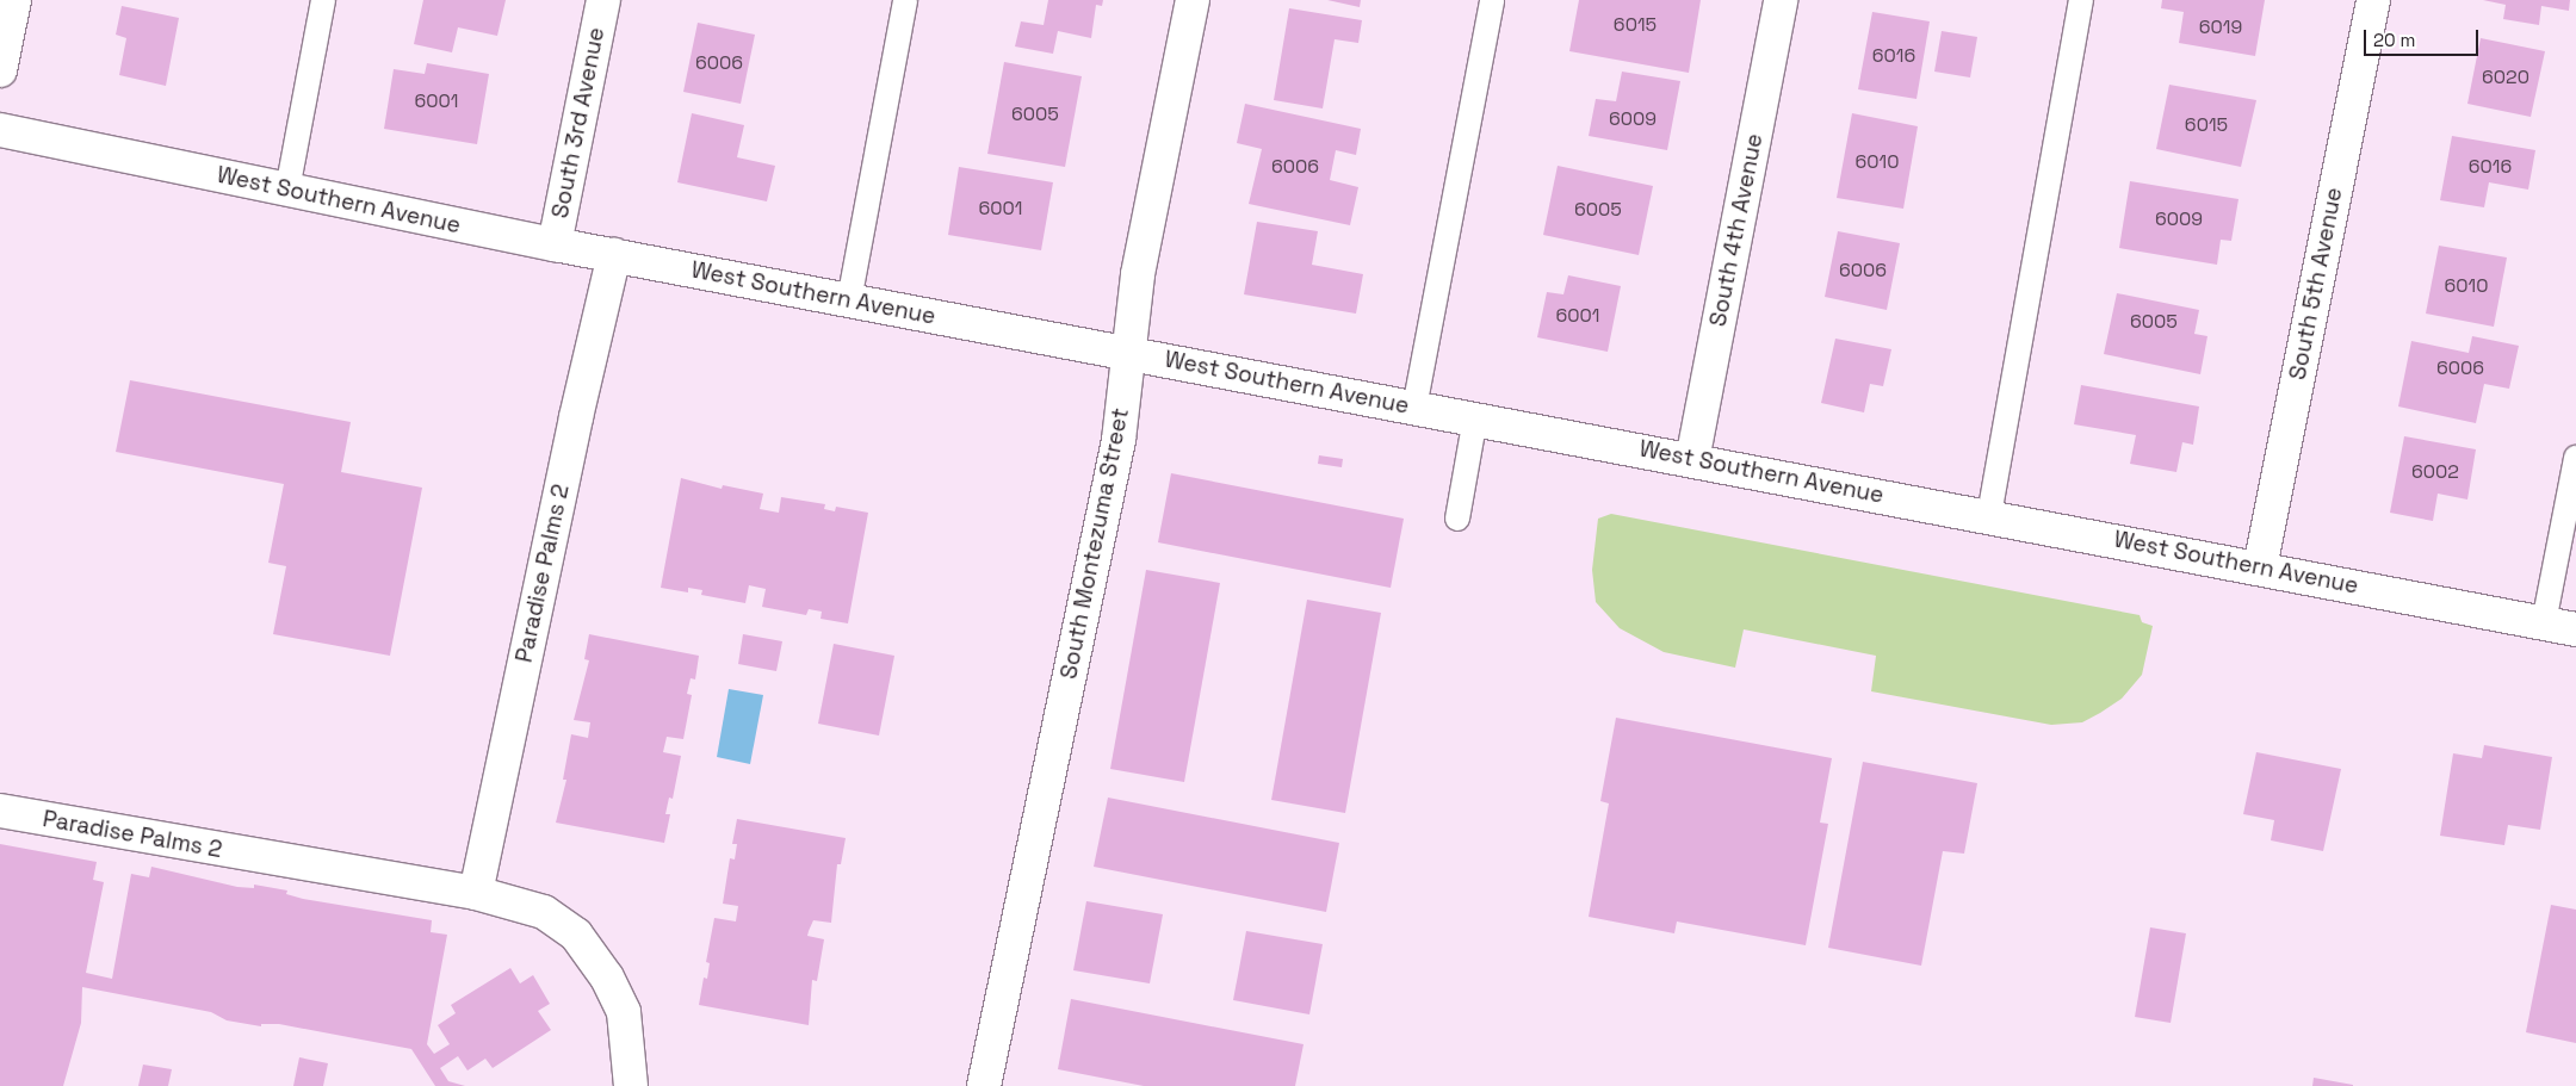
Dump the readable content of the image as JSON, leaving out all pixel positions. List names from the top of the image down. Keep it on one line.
{"streets":{"street":["South 3rd Avenue","West Southern Avenue","South 4th Avenue","South 5th Avenue","South Montezuma Street","Paradise Palms 2"]},"crossings":[["South 3rd Avenue","West Southern Avenue"],["West Southern Avenue","South 4th Avenue"],["West Southern Avenue","South 5th Avenue"],["West Southern Avenue","South Montezuma Street"],["West Southern Avenue","Paradise Palms 2"]],"house_numbers":["6015","6019","6016","6006","6020","6001","6005","6009","6015","6010","6006","6016","6001","6005","6009","6006","6010","6001","6005","6006","6002"],"scale_bar":"20 m"}
